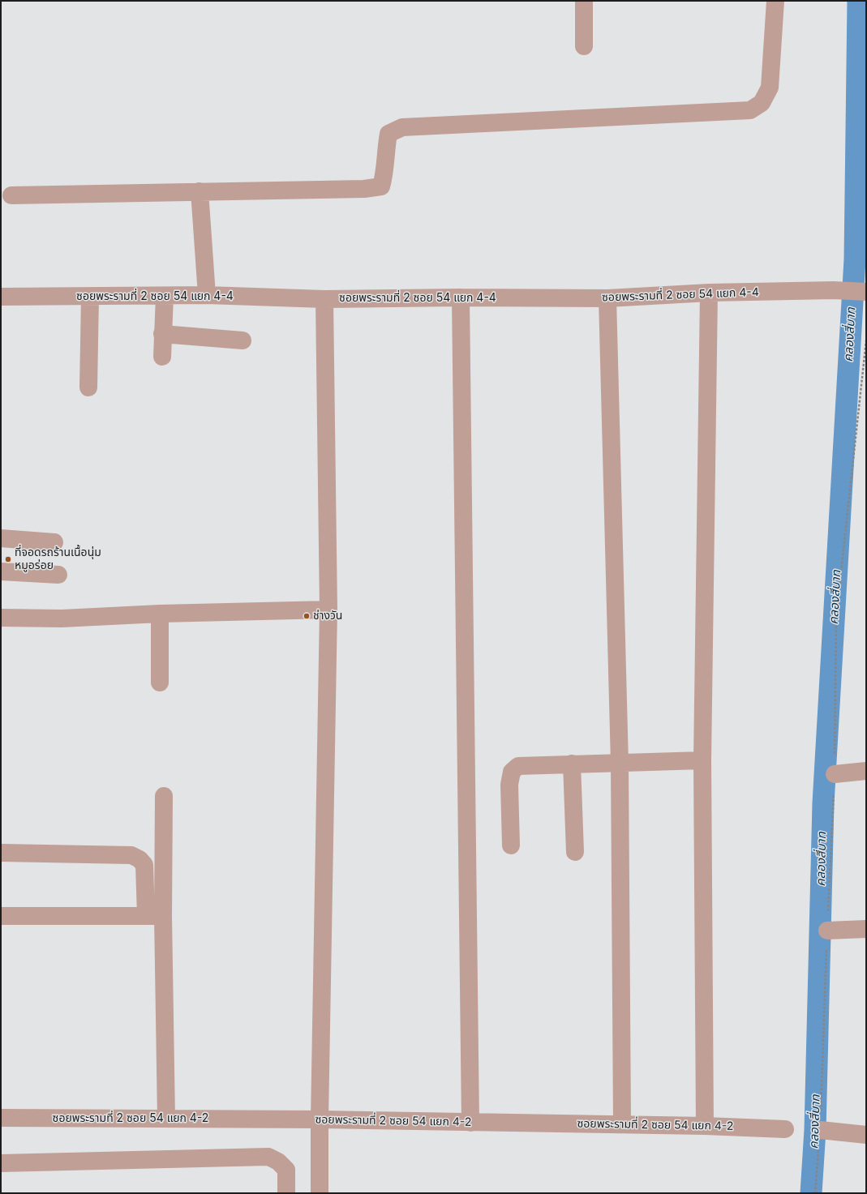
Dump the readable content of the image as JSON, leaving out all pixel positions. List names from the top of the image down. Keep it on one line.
{"streets":{"street":["ซอยพระรามที่ 2 ซอย 54 แยก 4-4","ซอยพระรามที่ 2 ซอย 54 แยก 4-2"]},"water":["คลองสี่บาท"],"places":["ที่จอดรถร้านเนื้อนุ่ม หมูอร่อย","ช่างวัน"]}
